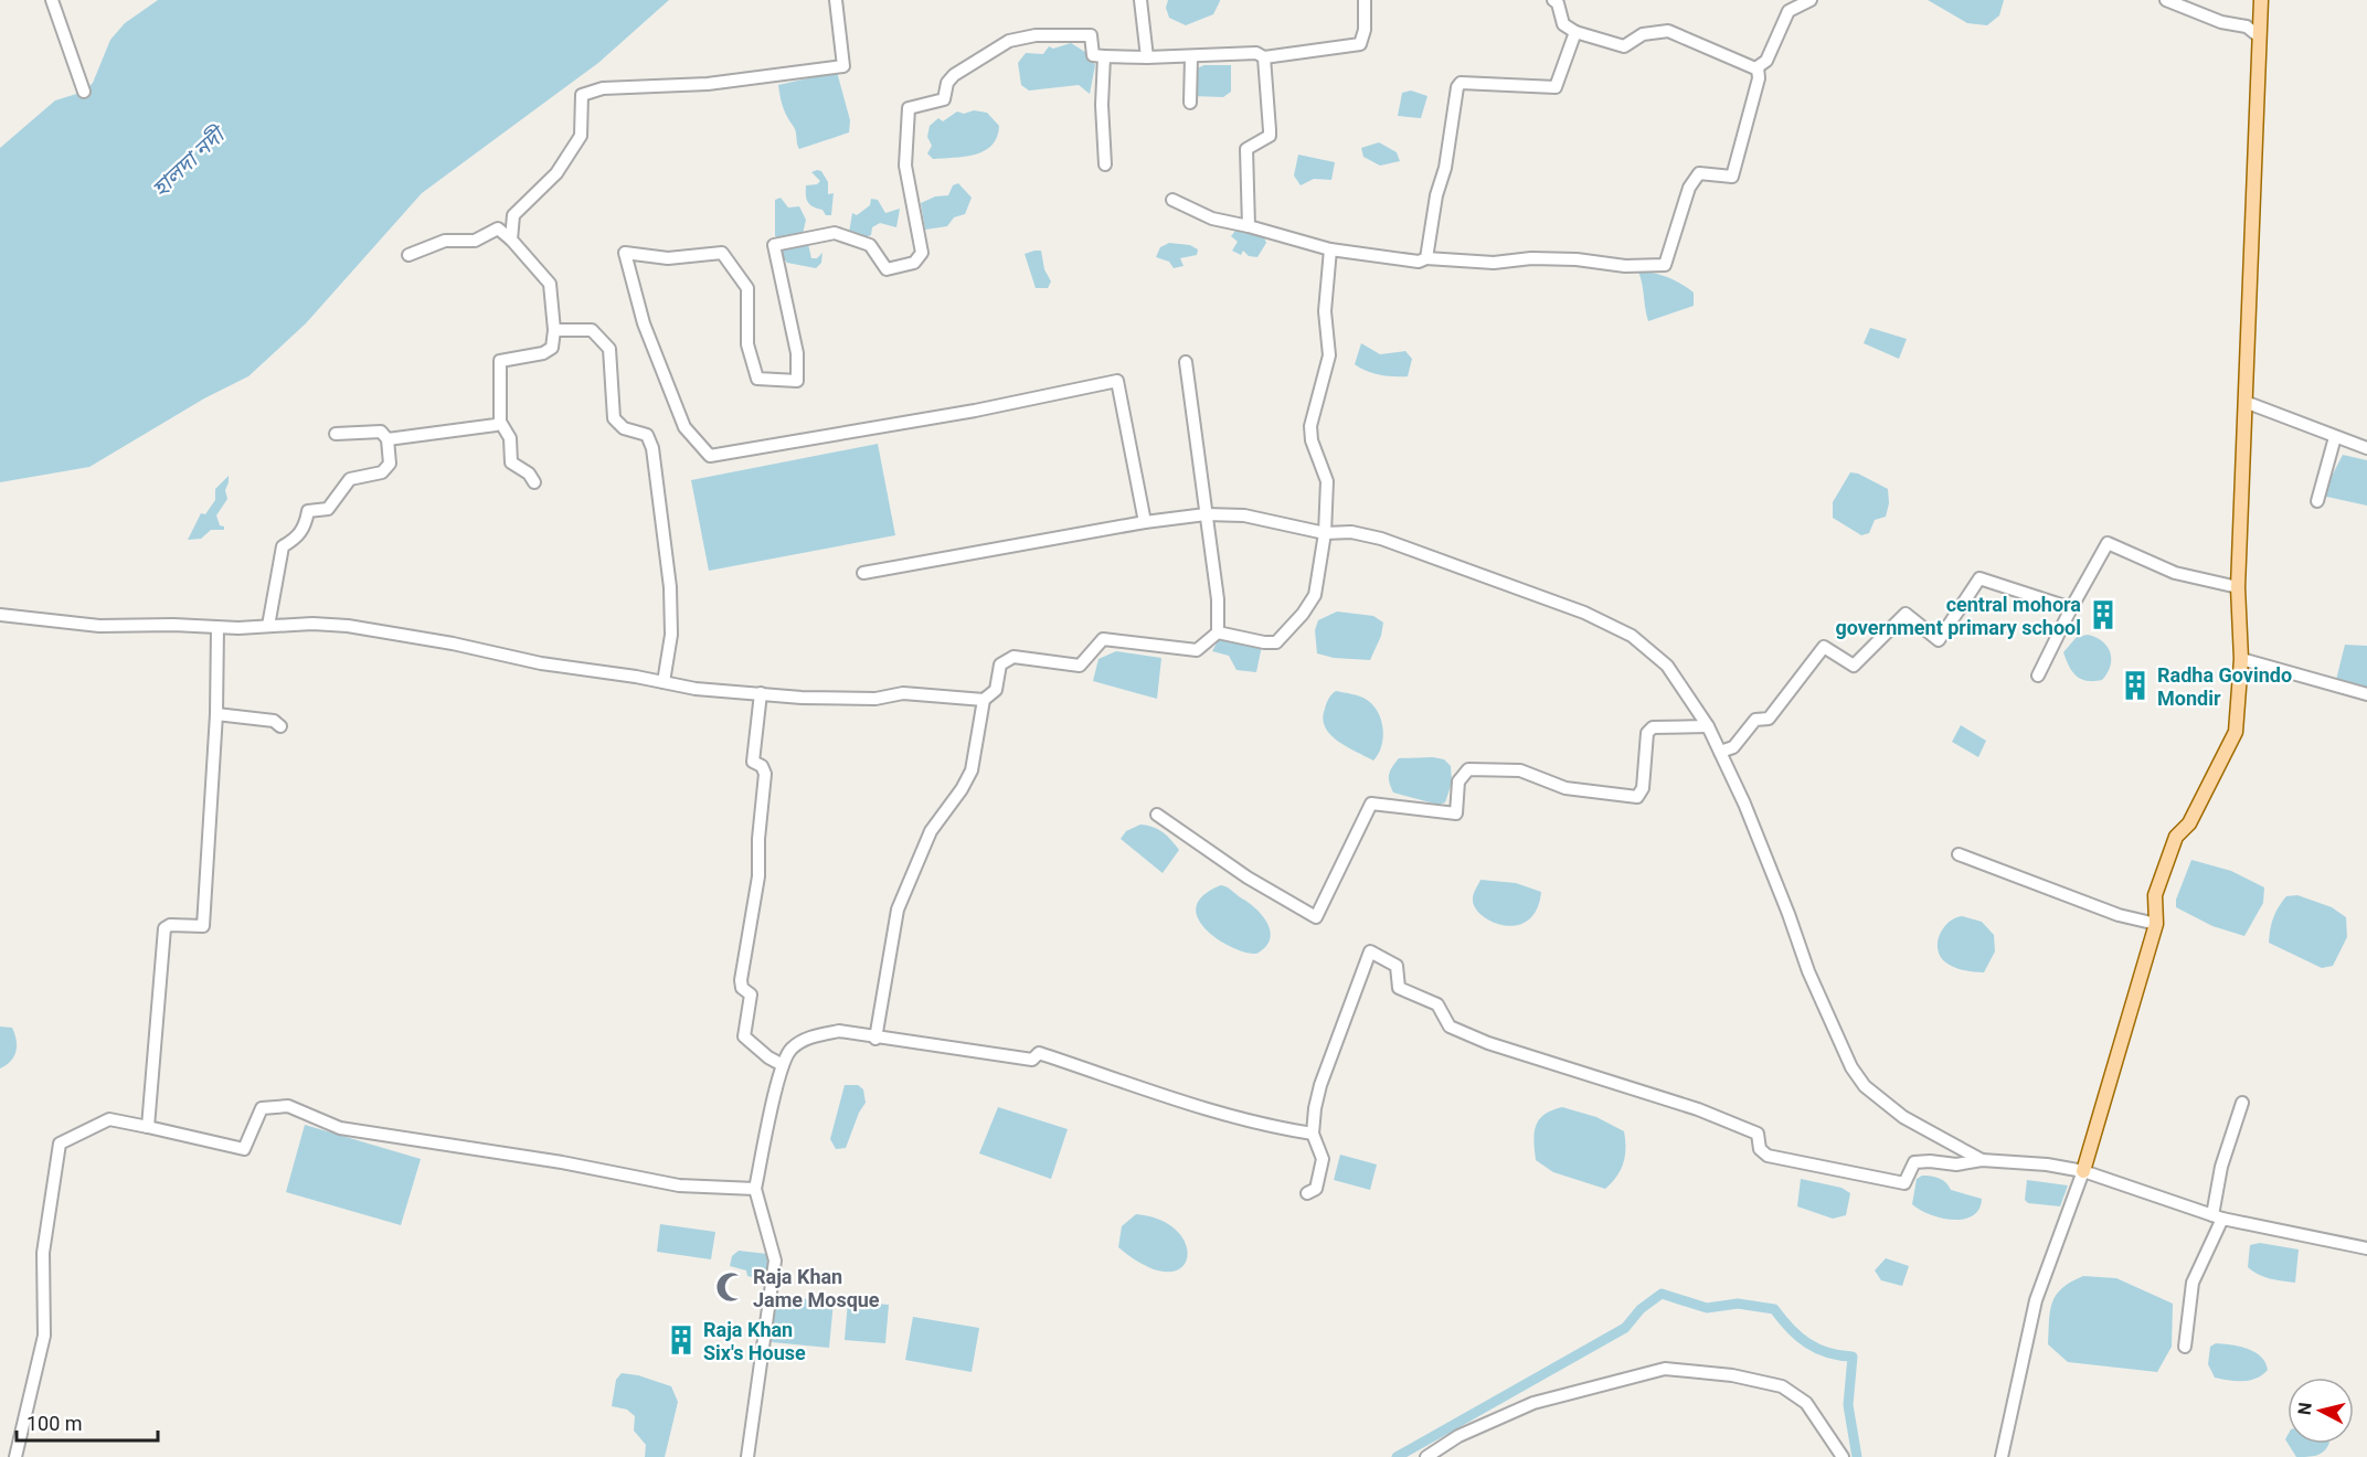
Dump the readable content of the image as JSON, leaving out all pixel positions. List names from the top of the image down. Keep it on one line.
{"water":["হালদা নদী"],"places":{"building":["central mohora government primary school","Radha Govindo Mondir","Raja Khan Six's House"],"mosque":["Raja Khan Jame Mosque"]},"scale_bar":"100 m","north":"left"}
